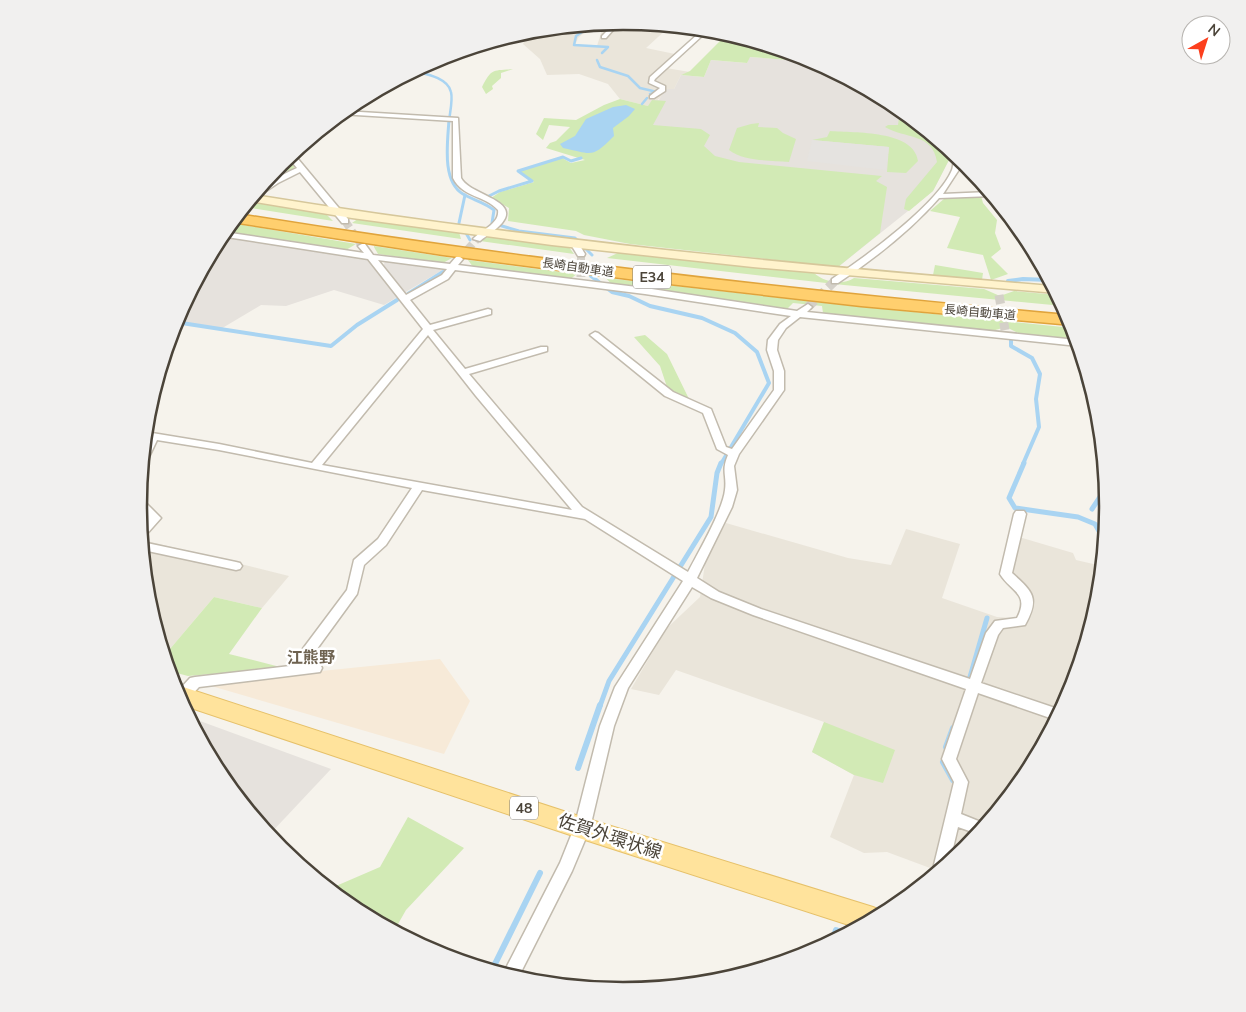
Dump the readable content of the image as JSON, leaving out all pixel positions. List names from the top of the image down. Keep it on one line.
{"streets":{"highway":["長崎自動車道","E34"],"main road":["48","佐賀外環状線"]},"districts":["江熊野"],"north":"top right"}
